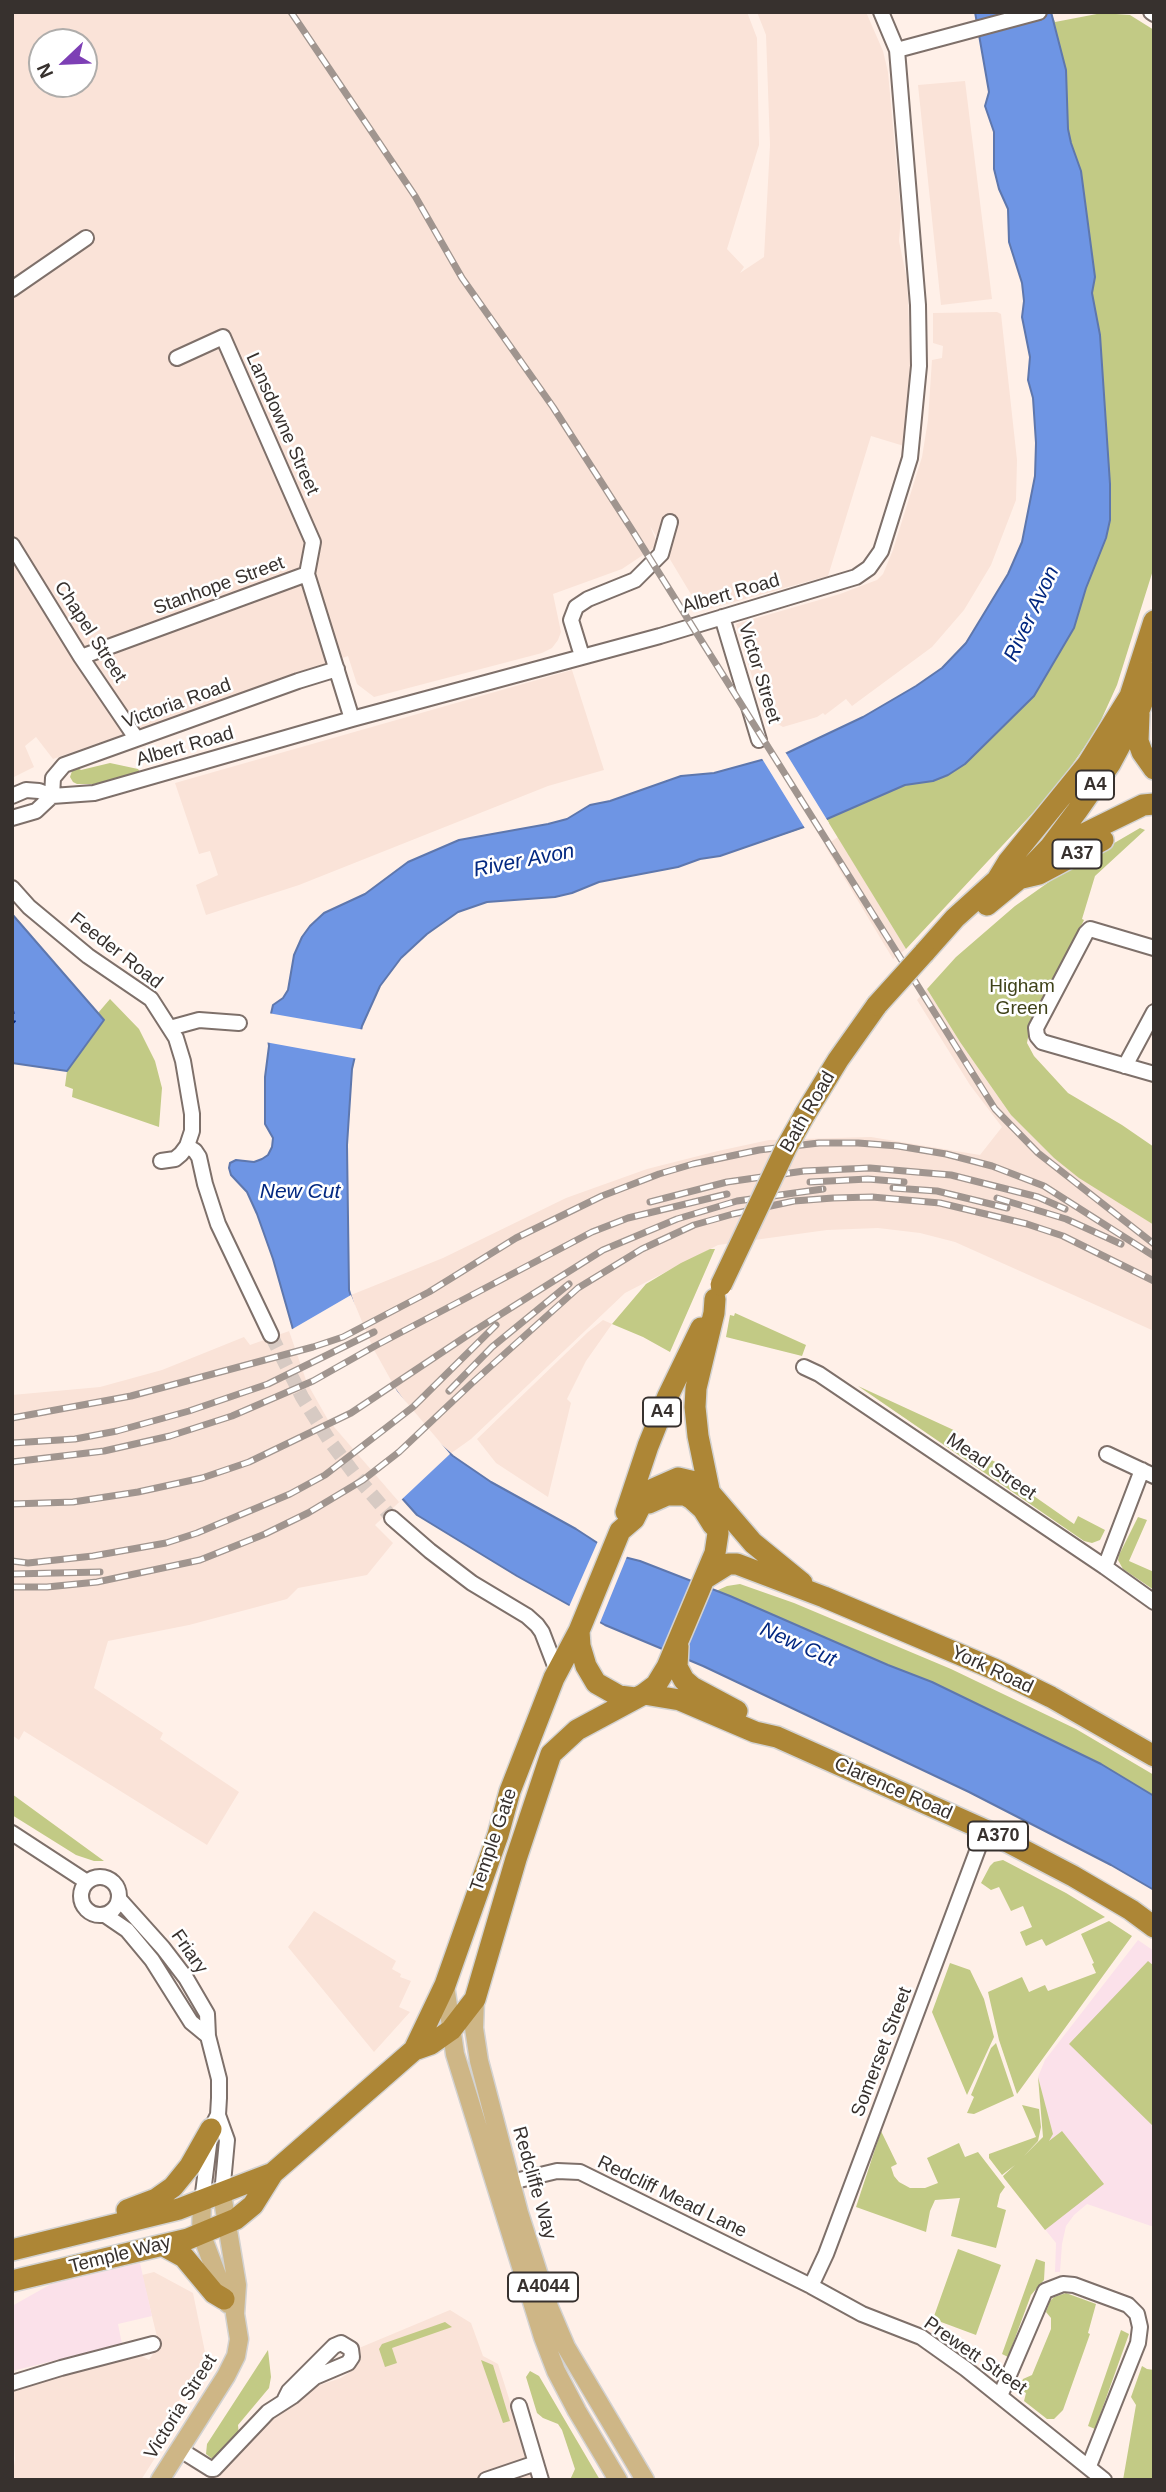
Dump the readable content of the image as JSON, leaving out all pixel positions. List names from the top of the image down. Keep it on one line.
{"streets":{"highway":["A4","A37","Bath Road","York Road","Clarence Road","A370","Temple Gate","Temple Way"],"main road":["Redcliffe Way","A4044","Victoria Street"],"street":["Lansdowne Street","Stanhope Street","Albert Road","Chapel Street","Victor Street","Victoria Road","Feeder Road","Mead Street","Friary","Somerset Street","Redcliff Mead Lane","Prewett Street"]},"crossings":[["Lansdowne Street","Stanhope Street"],["Stanhope Street","Albert Road"],["Stanhope Street","Chapel Street"],["Stanhope Street","Victoria Road"],["Albert Road","Victor Street"],["Albert Road","Victoria Road"],["Chapel Street","Victoria Road"],["A4","Bath Road"],["A4","York Road"],["A4","Clarence Road"],["A4","Temple Gate"],["A4","Redcliffe Way"],["A37","Bath Road"],["Bath Road","York Road"],["Clarence Road","Temple Gate"],["Clarence Road","Somerset Street"],["Temple Gate","Friary"],["Temple Gate","Redcliffe Way"],["Temple Gate","Temple Way"],["Temple Gate","A4044"],["Temple Gate","Victoria Street"],["Friary","Temple Way"],["Friary","Victoria Street"],["Somerset Street","Redcliff Mead Lane"],["Somerset Street","Prewett Street"],["Redcliffe Way","Redcliff Mead Lane"],["Redcliffe Way","A4044"],["Redcliff Mead Lane","Prewett Street"],["Temple Way","Victoria Street"]],"water":["River Avon","New Cut"],"parks":["Higham Green"],"north":"bottom left"}
